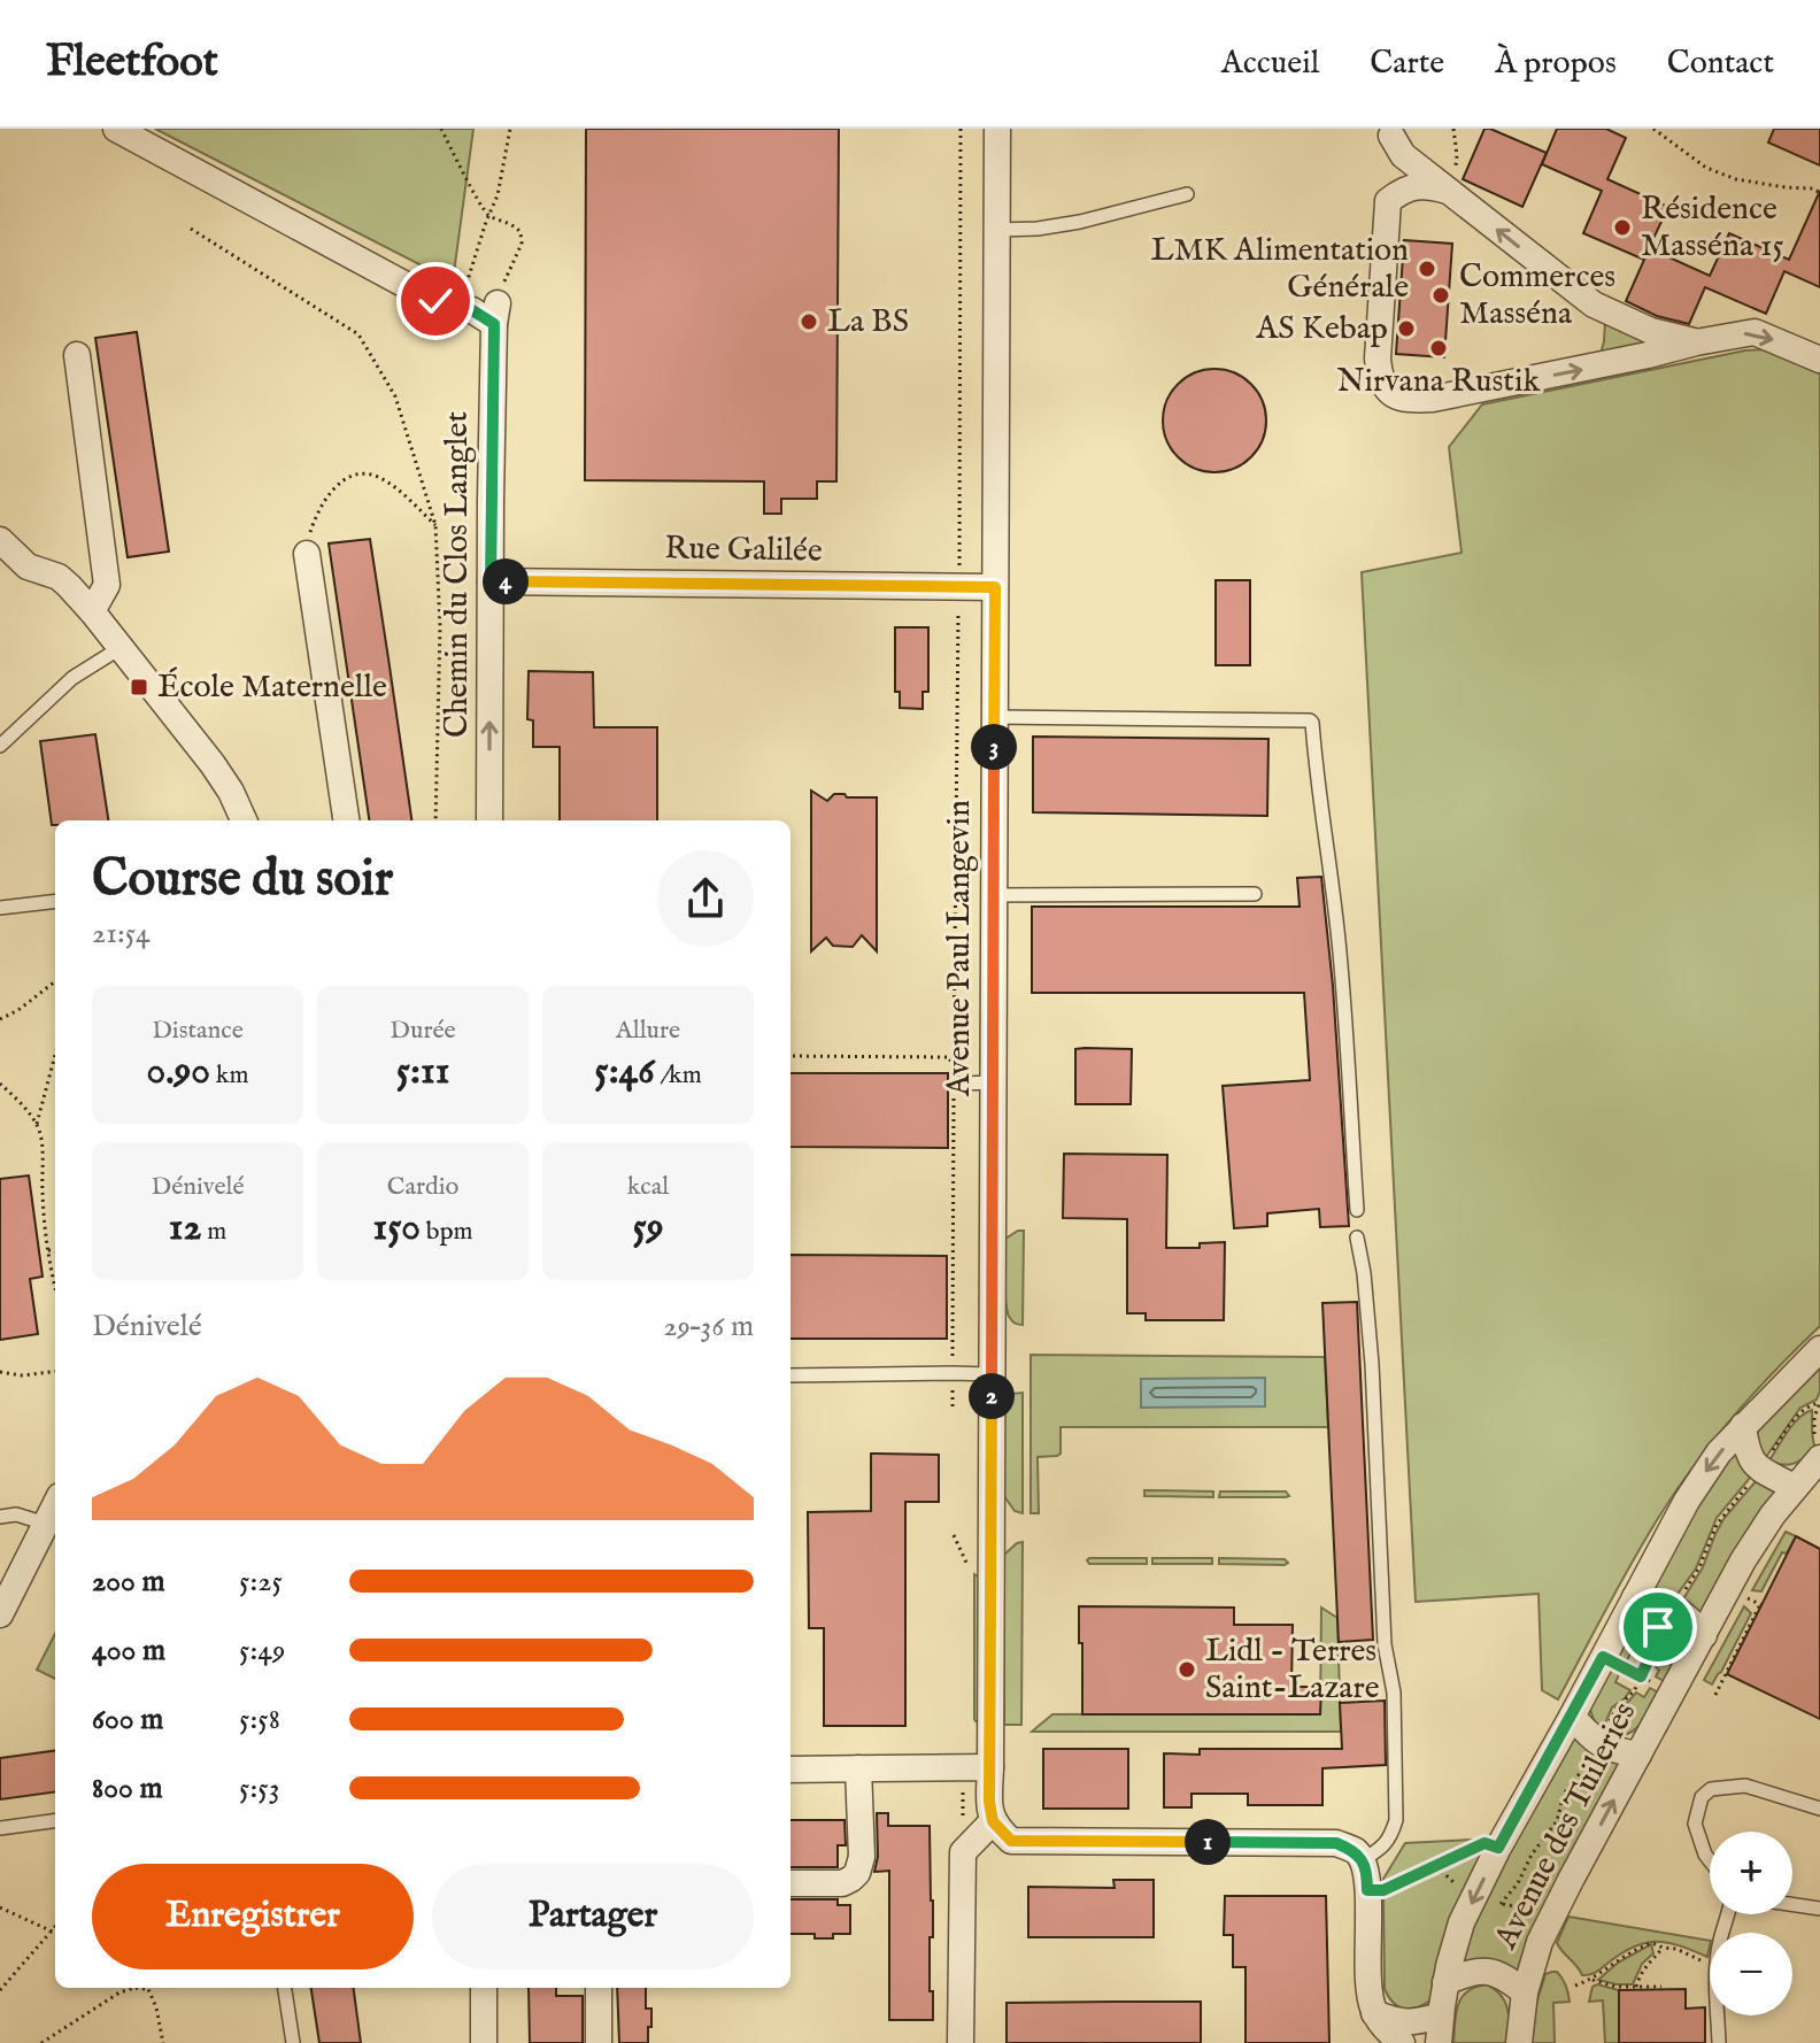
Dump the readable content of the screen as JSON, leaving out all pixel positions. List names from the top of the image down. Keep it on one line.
{"streets":{"street":["Rue Galilée","Chemin du Clos Langlet","Avenue Paul Langevin","Avenue des Tuileries"]},"crossings":[["Rue Galilée","Chemin du Clos Langlet"],["Rue Galilée","Avenue Paul Langevin"]],"places":{"other":["Résidence Masséna 15","LMK Alimentation Générale","Commerces Masséna","La BS","AS Kebap","Nirvana Rustik","Lidl - Terres Saint-Lazare"],"transit":["École Maternelle"]},"page":{"header":"Fleetfoot","nav":["Accueil","Carte","À propos","Contact"],"pins":["4","3","2","1"],"heading":["Course du soir","21:54"],"stats":[["Distance","0.90 km"],["Durée","5:11"],["Allure","5:46 /km"],["Dénivelé","12 m"],["Cardio","150 bpm"],["kcal","59"]],"chart":["Dénivelé","29–36 m"],"list":[{"name":"200 m","note":"5:25"},{"name":"400 m","note":"5:49"},{"name":"600 m","note":"5:58"},{"name":"800 m","note":"5:53"}],"map_buttons":["+","−"],"buttons":["Enregistrer","Partager"]}}
